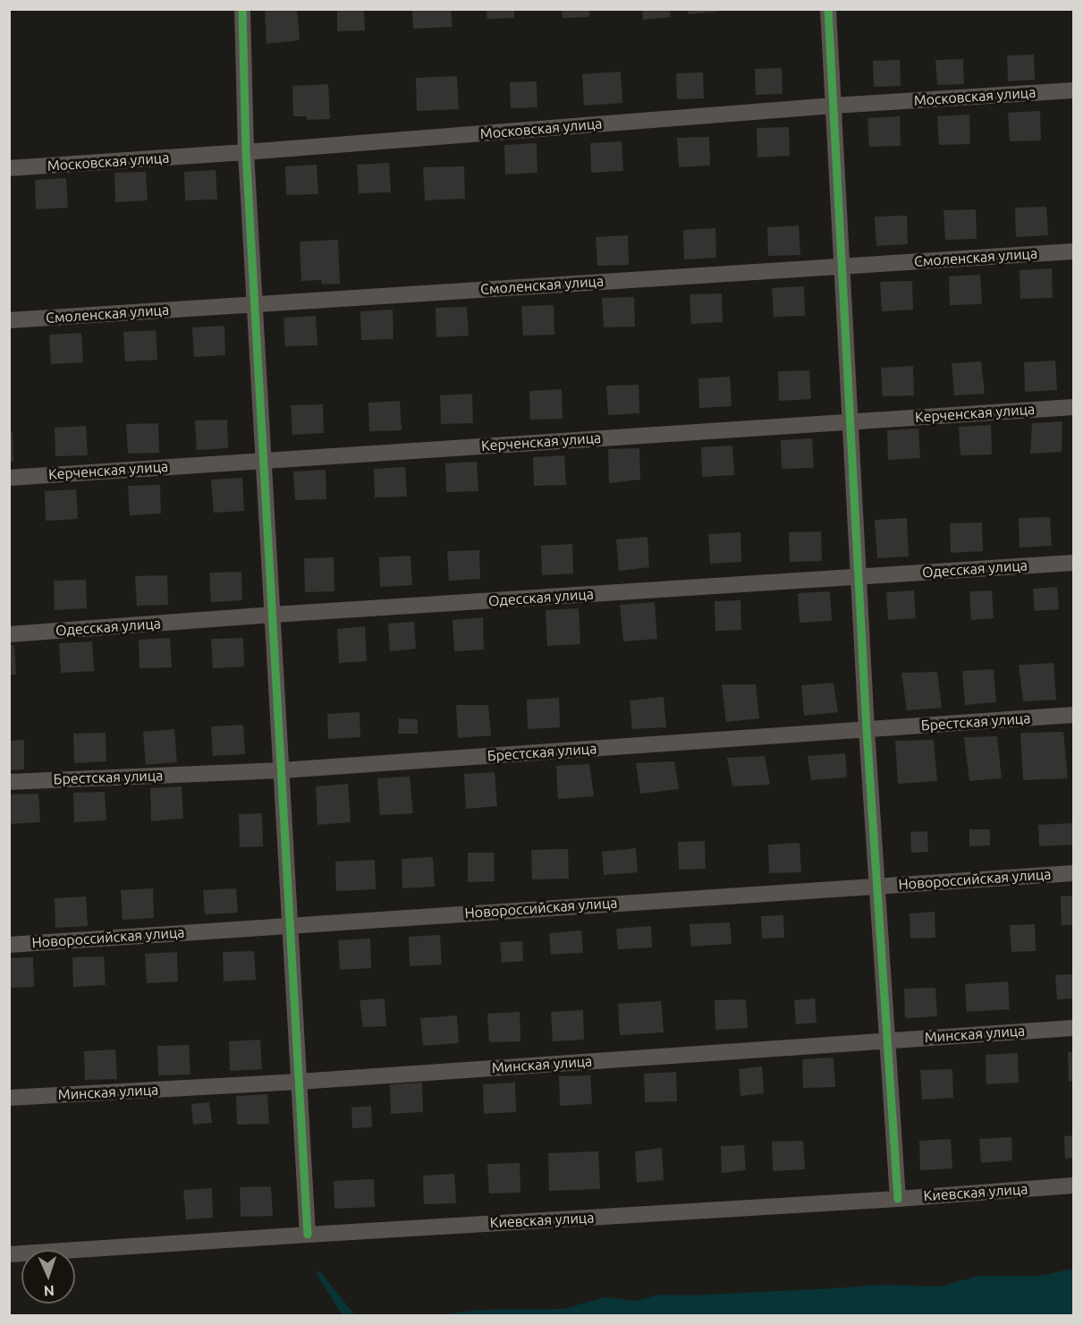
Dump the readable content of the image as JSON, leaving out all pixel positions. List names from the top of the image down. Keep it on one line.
{"streets":{"street":["Московская улица","Смоленская улица","Керченская улица","Одесская улица","Брестская улица","Новороссийская улица","Минская улица","Киевская улица"]},"north":"bottom"}
